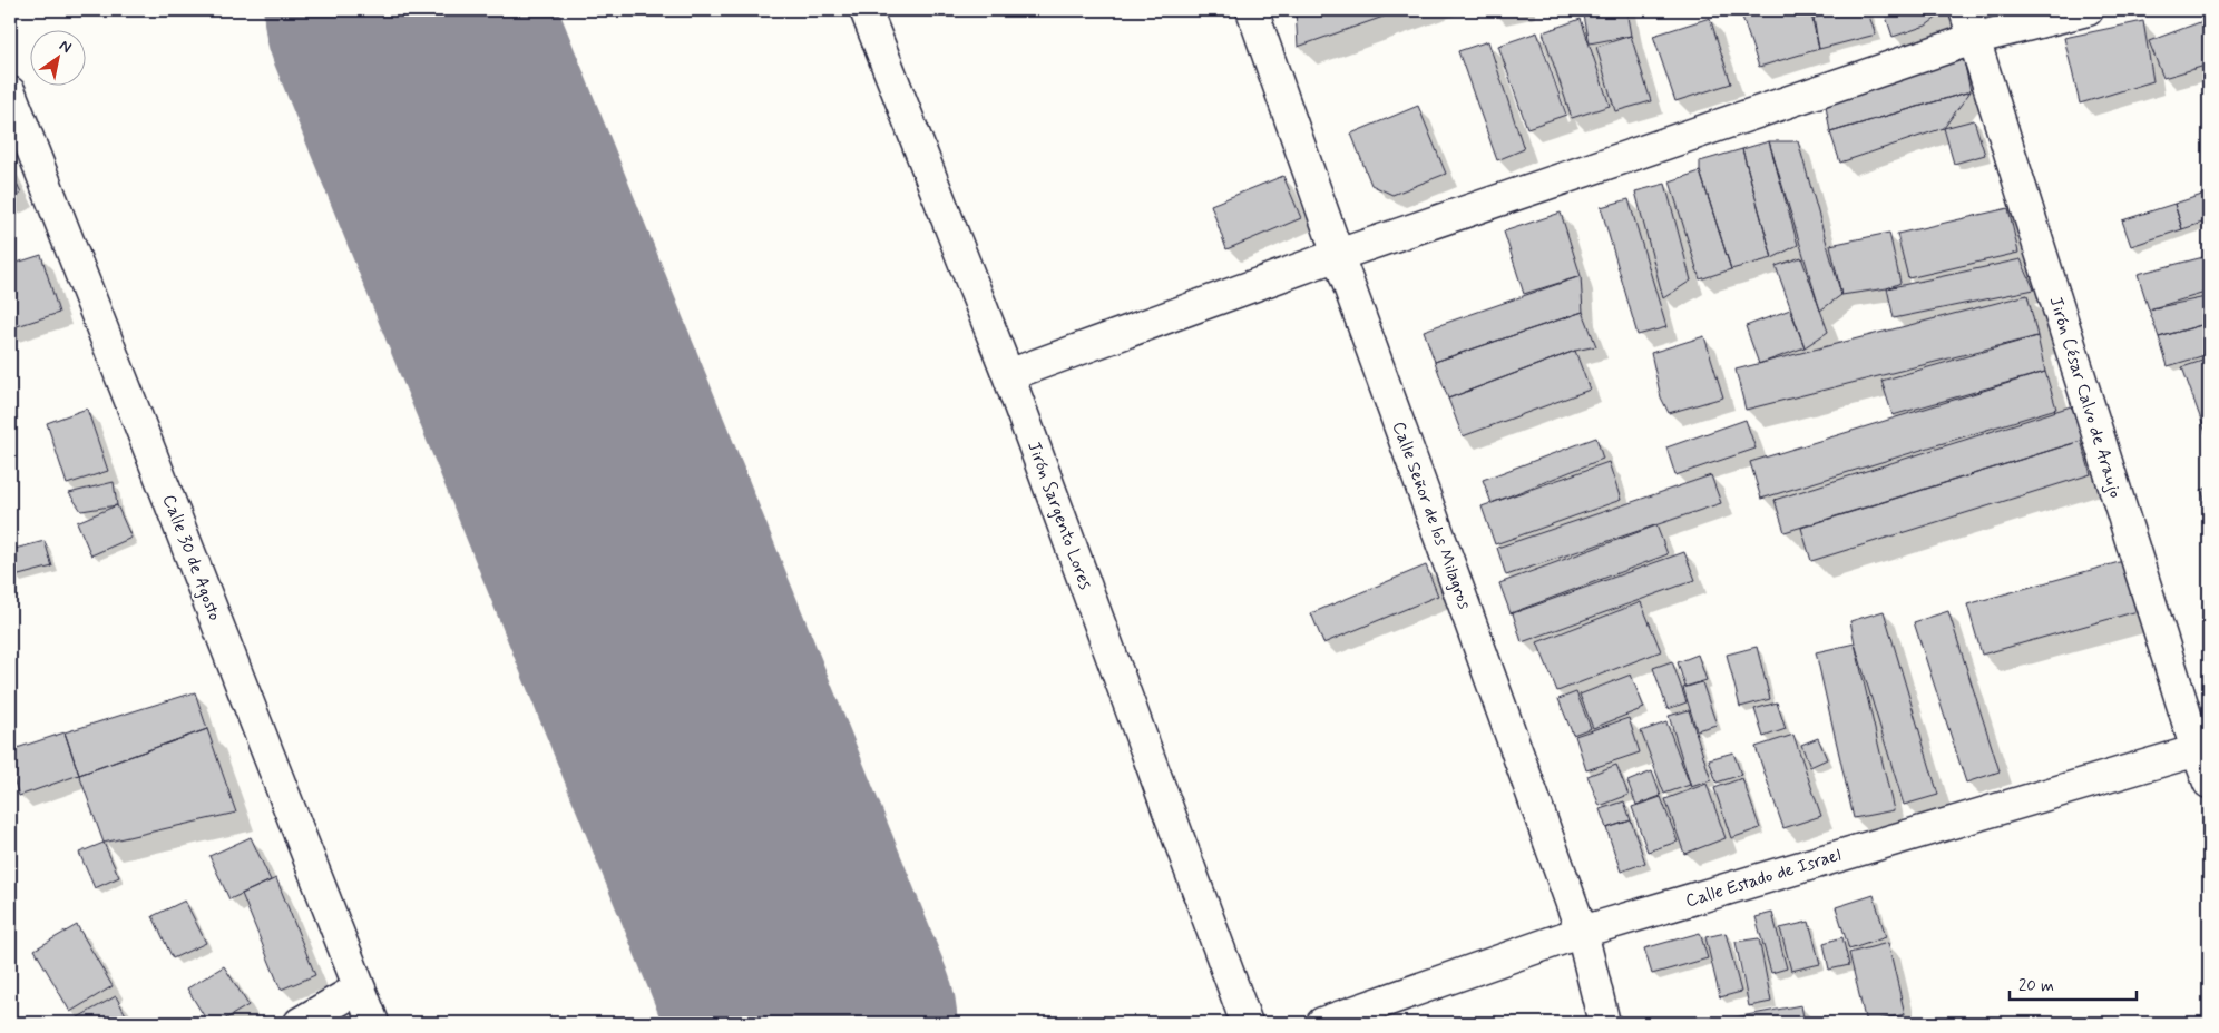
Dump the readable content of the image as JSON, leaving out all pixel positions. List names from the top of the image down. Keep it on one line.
{"streets":{"street":["Jirón César Calvo de Araujo","Jirón Sargento Lores","Calle Señor de los Milagros","Calle 30 de Agosto","Calle Estado de Israel"]},"crossings":[["Jirón César Calvo de Araujo","Calle Estado de Israel"],["Calle Señor de los Milagros","Calle Estado de Israel"]],"scale_bar":"20 m","north":"top right"}
